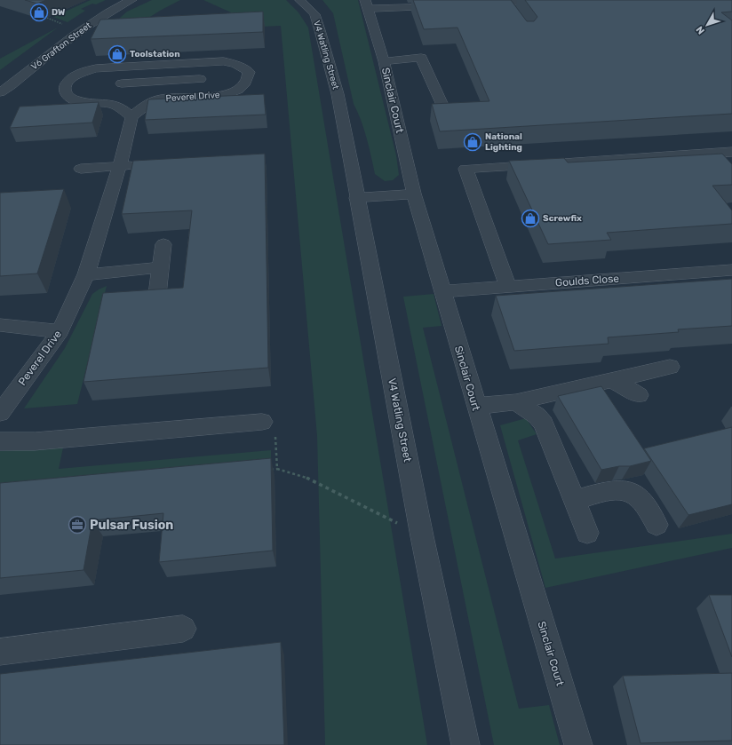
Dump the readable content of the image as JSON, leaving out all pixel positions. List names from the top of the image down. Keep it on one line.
{"streets":{"street":["V6 Grafton Street","V4 Watling Street","Peverel Drive","Sinclair Court","Goulds Close"]},"crossings":[["Sinclair Court","Goulds Close"]],"places":{"shop":["DW","Toolstation","National Lighting","Screwfix"],"office":["Pulsar Fusion"]},"north":"bottom left"}
